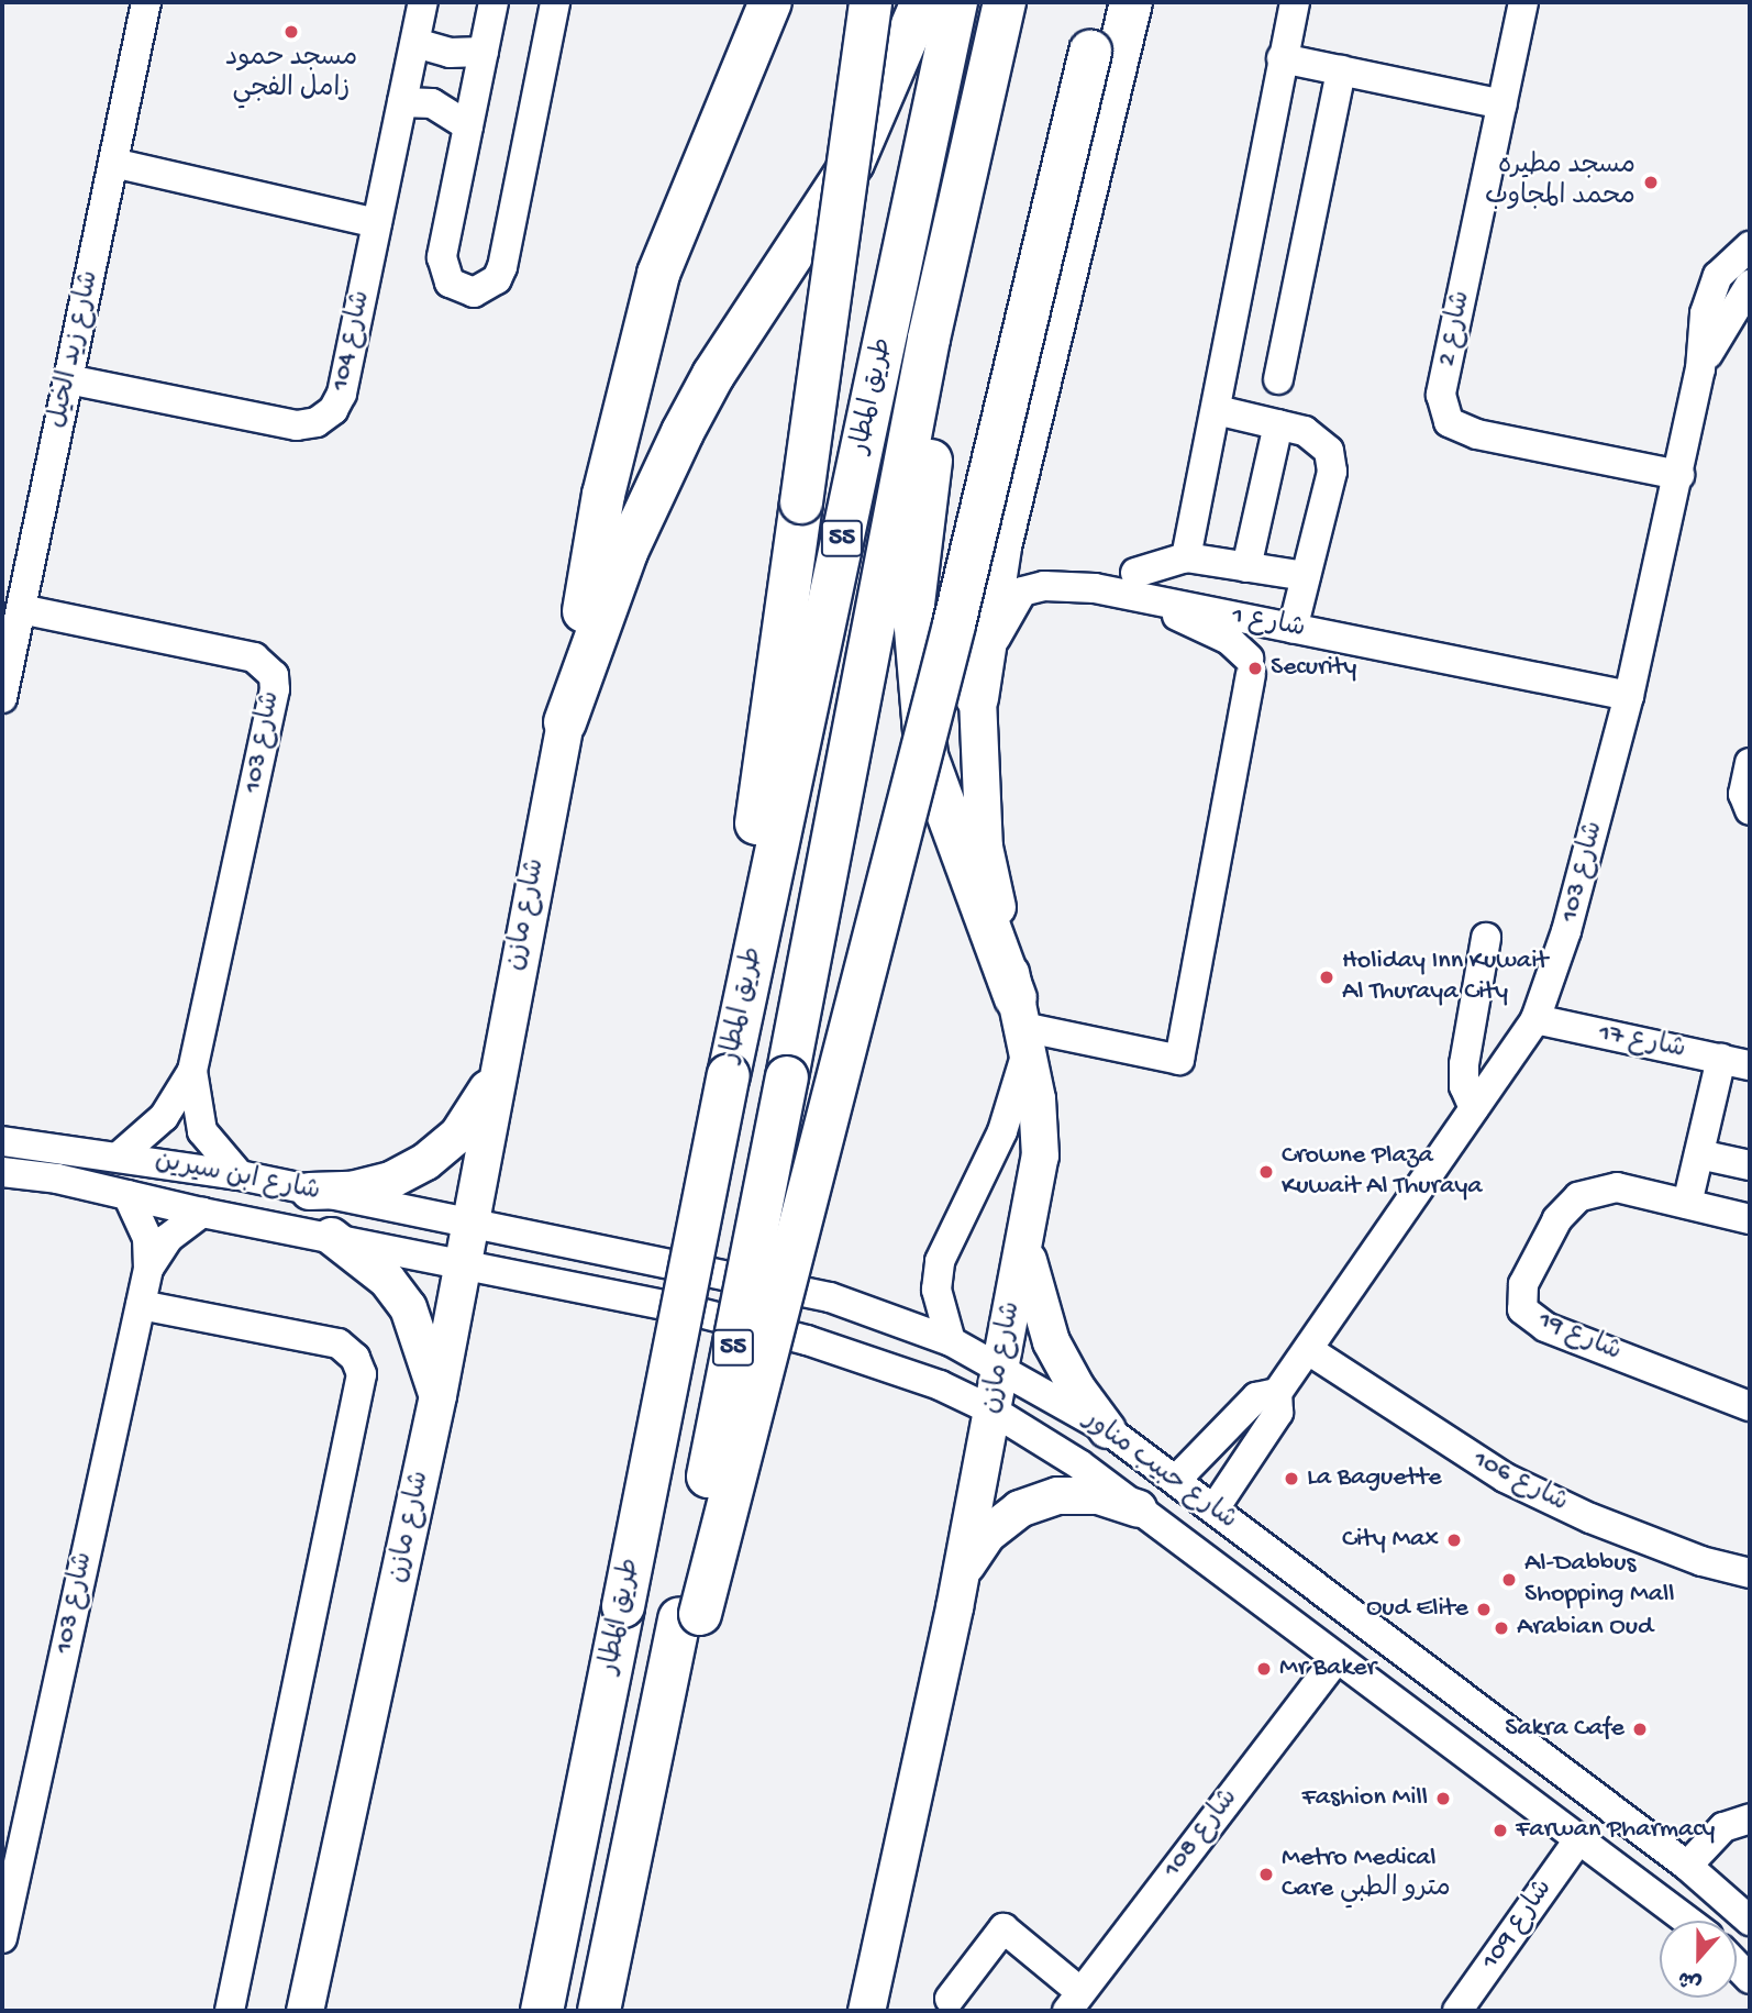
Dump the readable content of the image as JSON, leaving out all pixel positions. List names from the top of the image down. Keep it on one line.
{"streets":{"highway":["طريق المطار","55"],"main road":["شارع مازن"],"street":["شارع 2","شارع 104","شارع زيد الخيل","شارع 1","شارع 103","شارع 17","شارع ابن سيرين","شارع 19","شارع حبيب مناور","شارع 106","شارع 108","شارع 109"]},"crossings":[["شارع 2","شارع 103"],["شارع 104","شارع زيد الخيل"],["شارع زيد الخيل","شارع 103"],["شارع 1","شارع 103"],["شارع 1","شارع مازن"],["شارع 103","شارع 17"],["شارع 103","شارع ابن سيرين"],["شارع 103","شارع حبيب مناور"],["شارع 103","شارع 106"],["شارع مازن","شارع ابن سيرين"],["شارع مازن","شارع حبيب مناور"],["شارع ابن سيرين","شارع حبيب مناور"],["شارع حبيب مناور","شارع 108"],["شارع حبيب مناور","شارع 109"]],"places":["مسجد حمود زامل الفجي","مسجد مطيره محمد المجاوب","Security","Holiday Inn Kuwait Al Thuraya City","Crowne Plaza Kuwait Al Thuraya","La Baguette","City Max","Al-Dabbus Shopping Mall","Oud Elite","Arabian Oud","Mr Baker","Sakra Cafe","Fashion Mill","Farwan Pharmacy","Metro Medical Care مترو الطبي"],"north":"bottom"}
